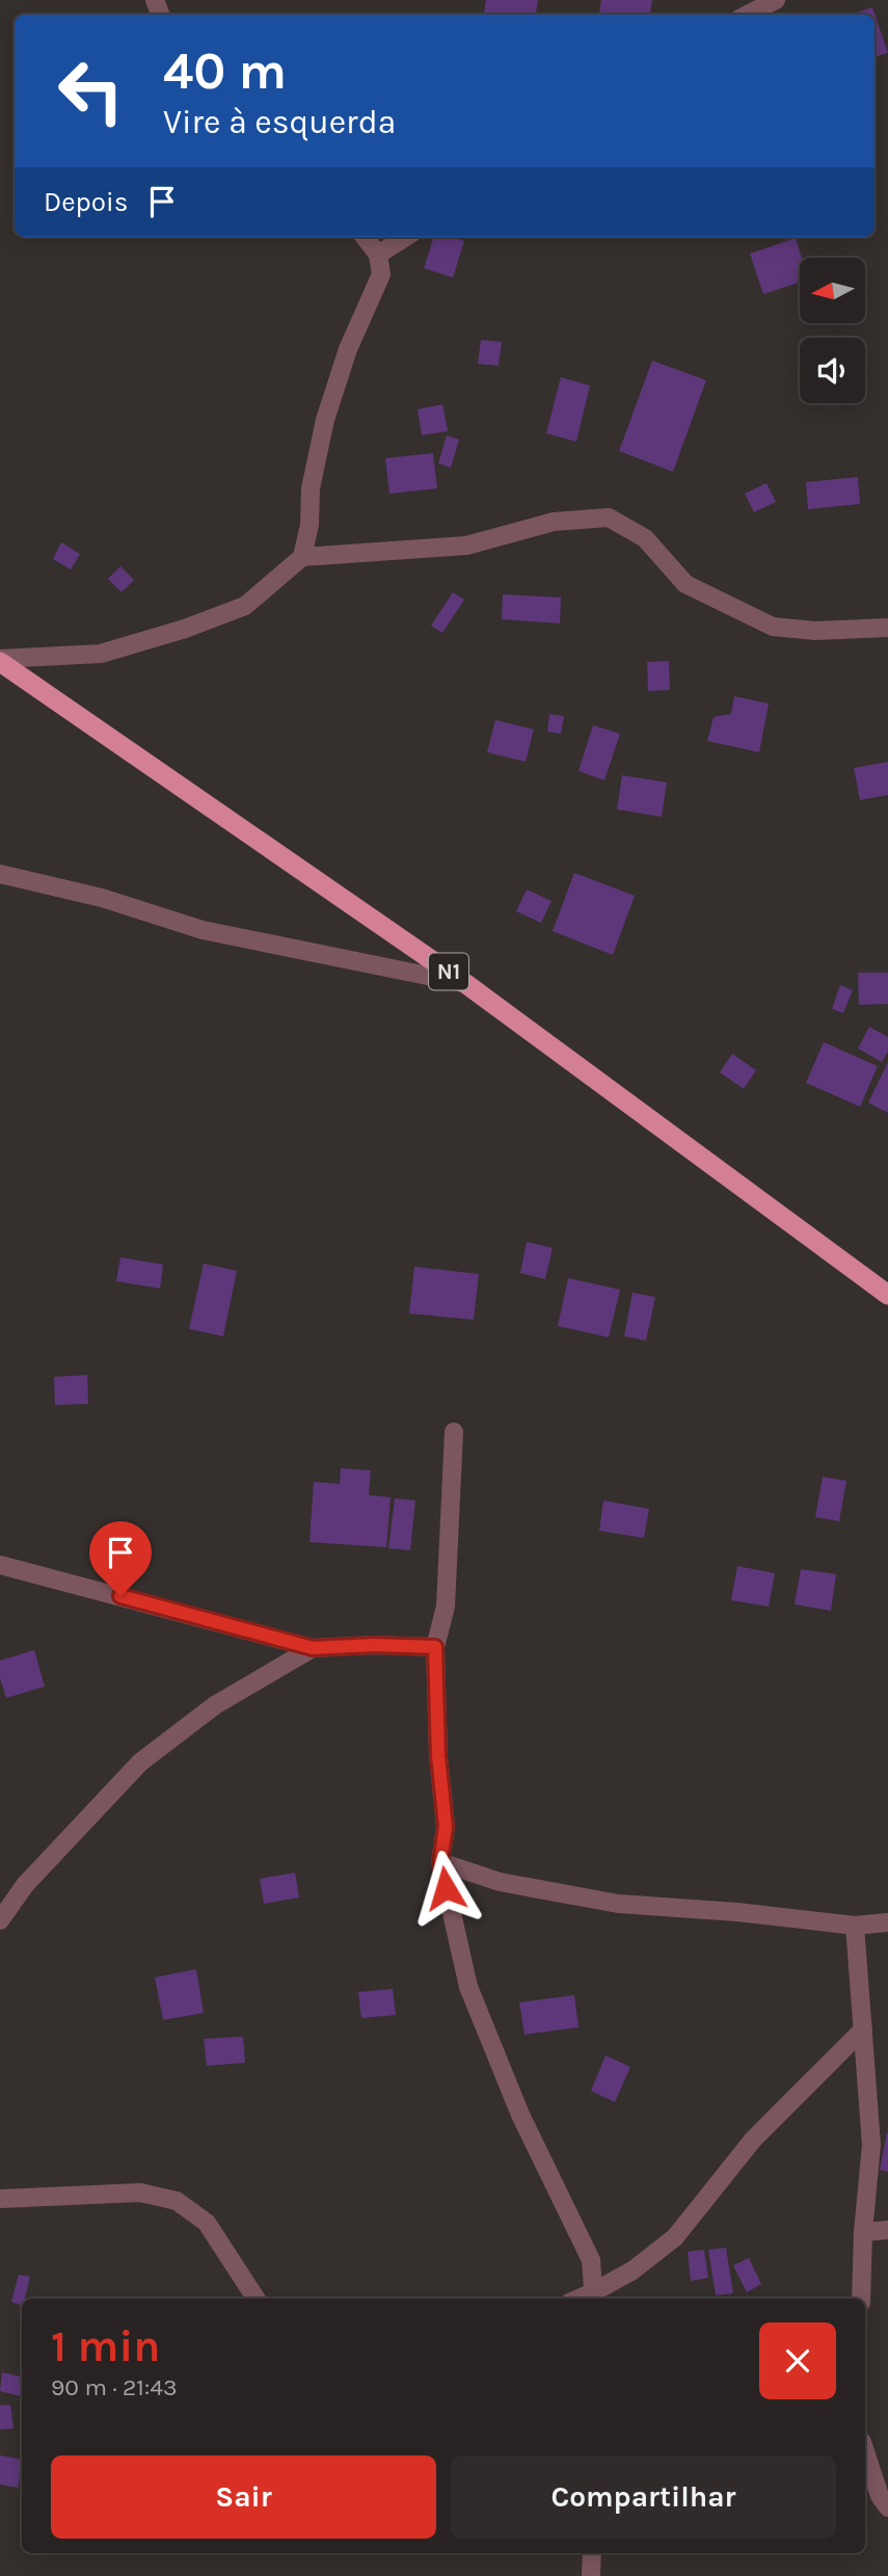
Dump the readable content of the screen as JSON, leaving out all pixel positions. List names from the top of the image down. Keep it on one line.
{"streets":{"highway":["N1"]},"north":"left","page":{"turn":["40 m","Vire à esquerda"],"then":"Depois","heading":["1 min","90 m · 21:43"],"buttons":["Sair","Compartilhar"]}}
